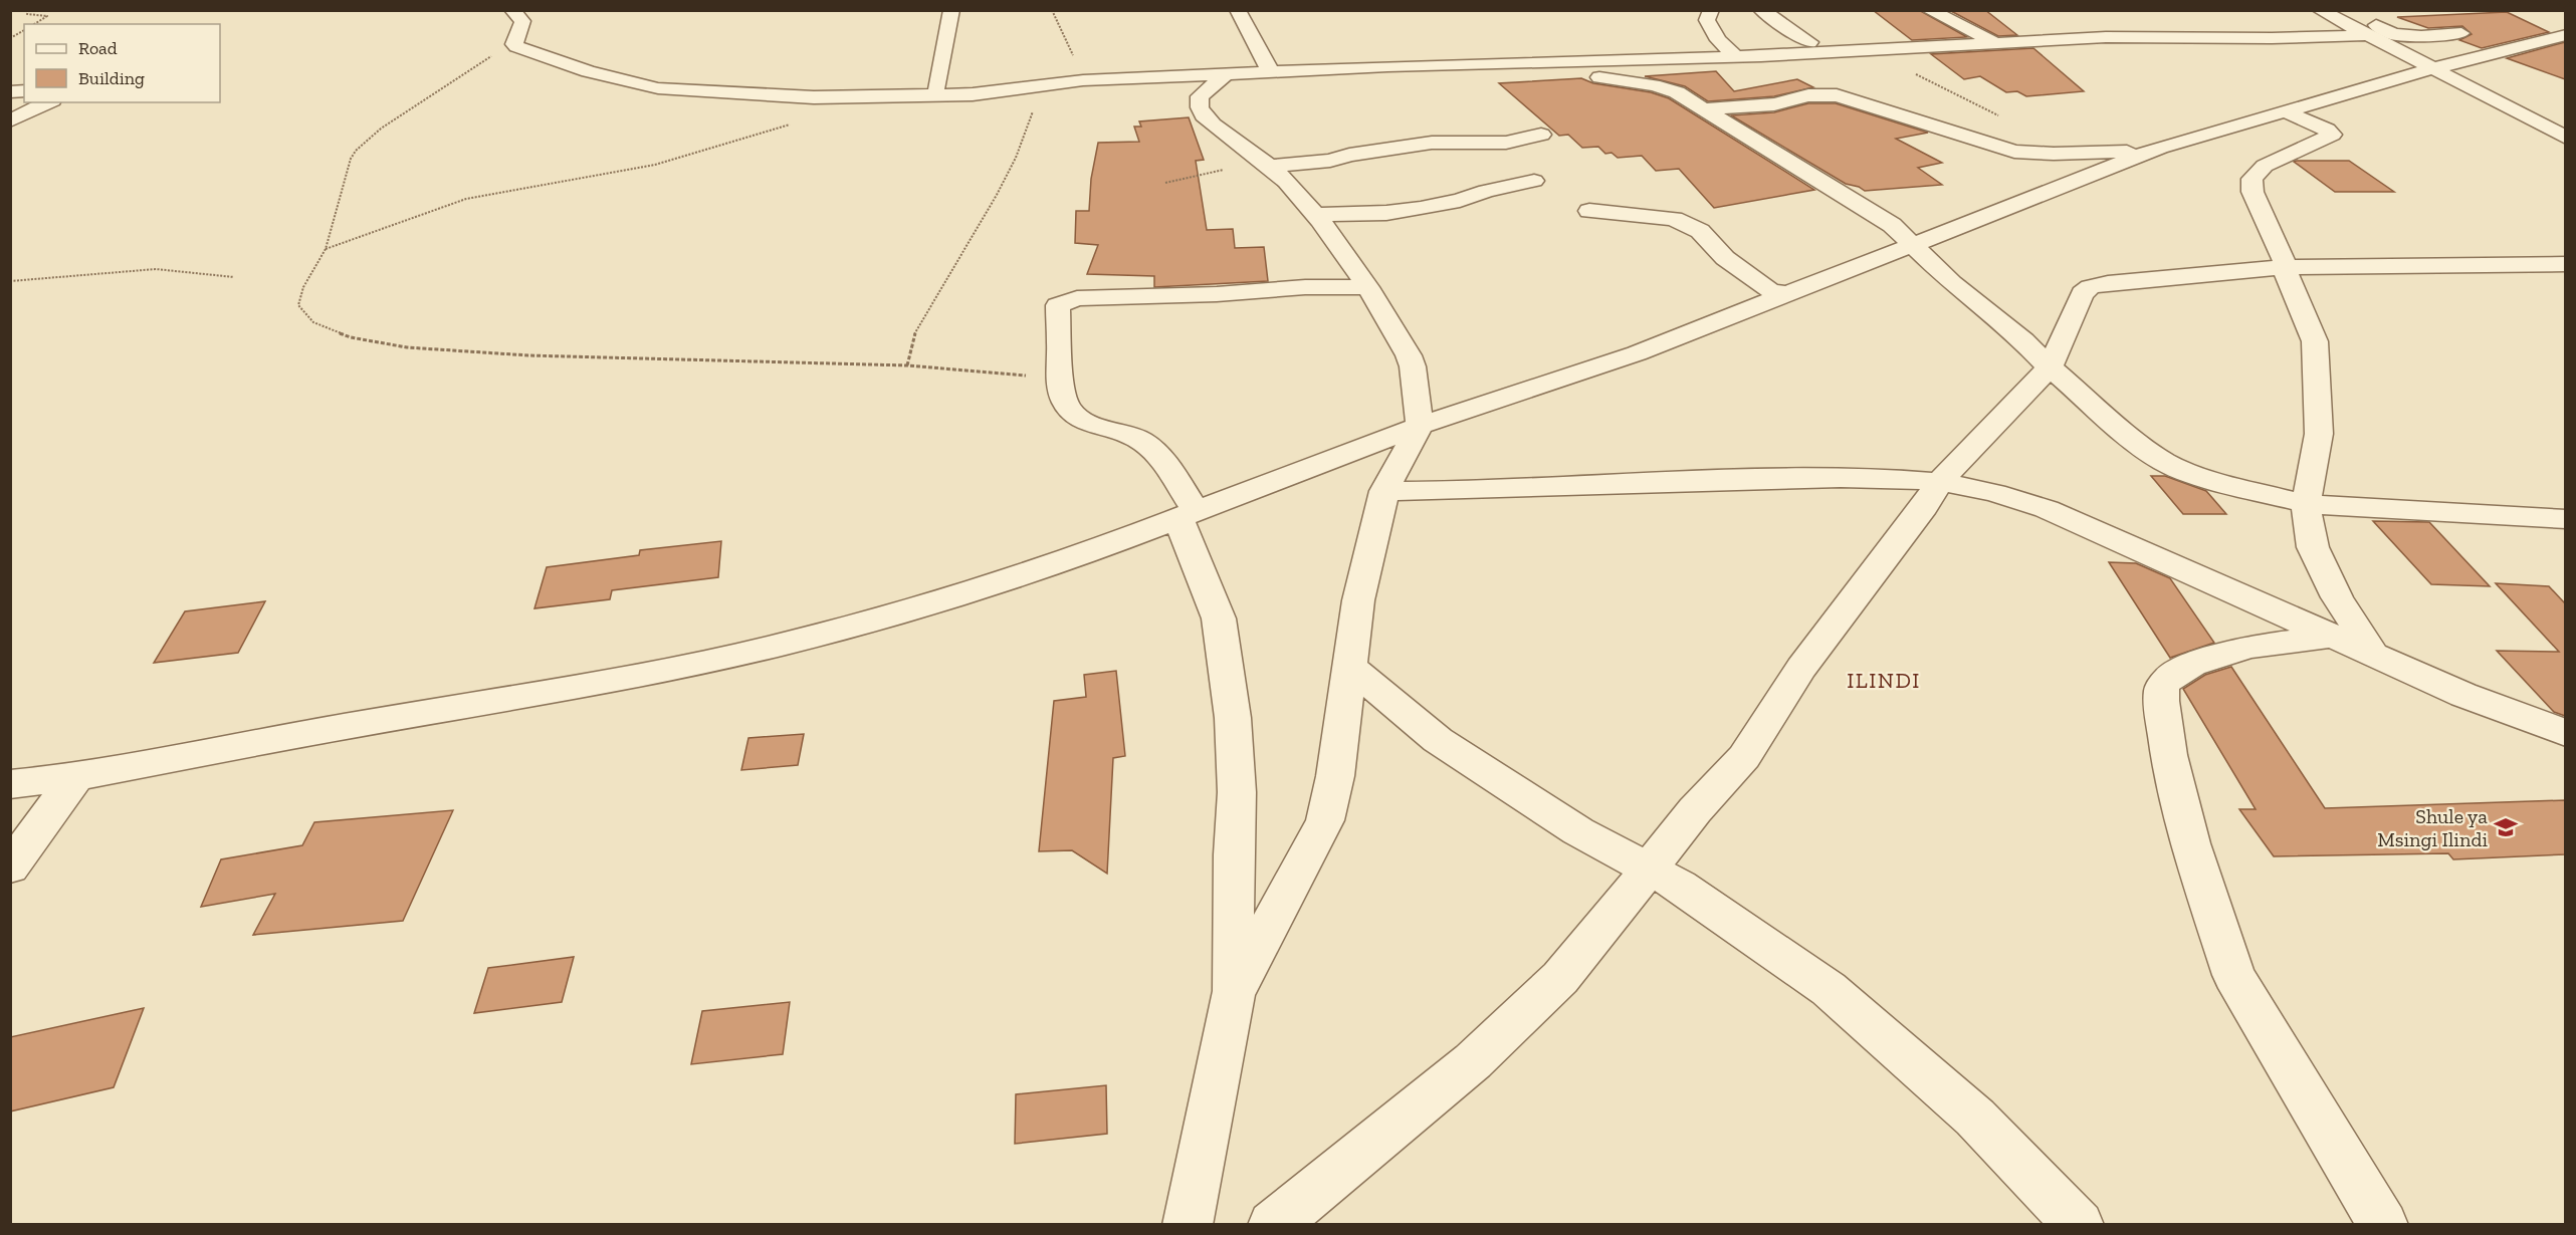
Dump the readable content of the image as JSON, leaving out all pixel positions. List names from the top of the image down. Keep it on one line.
{"districts":["ILINDI"],"places":{"school or university":["Shule ya Msingi Ilindi"]},"legend":["Road","Building"]}
